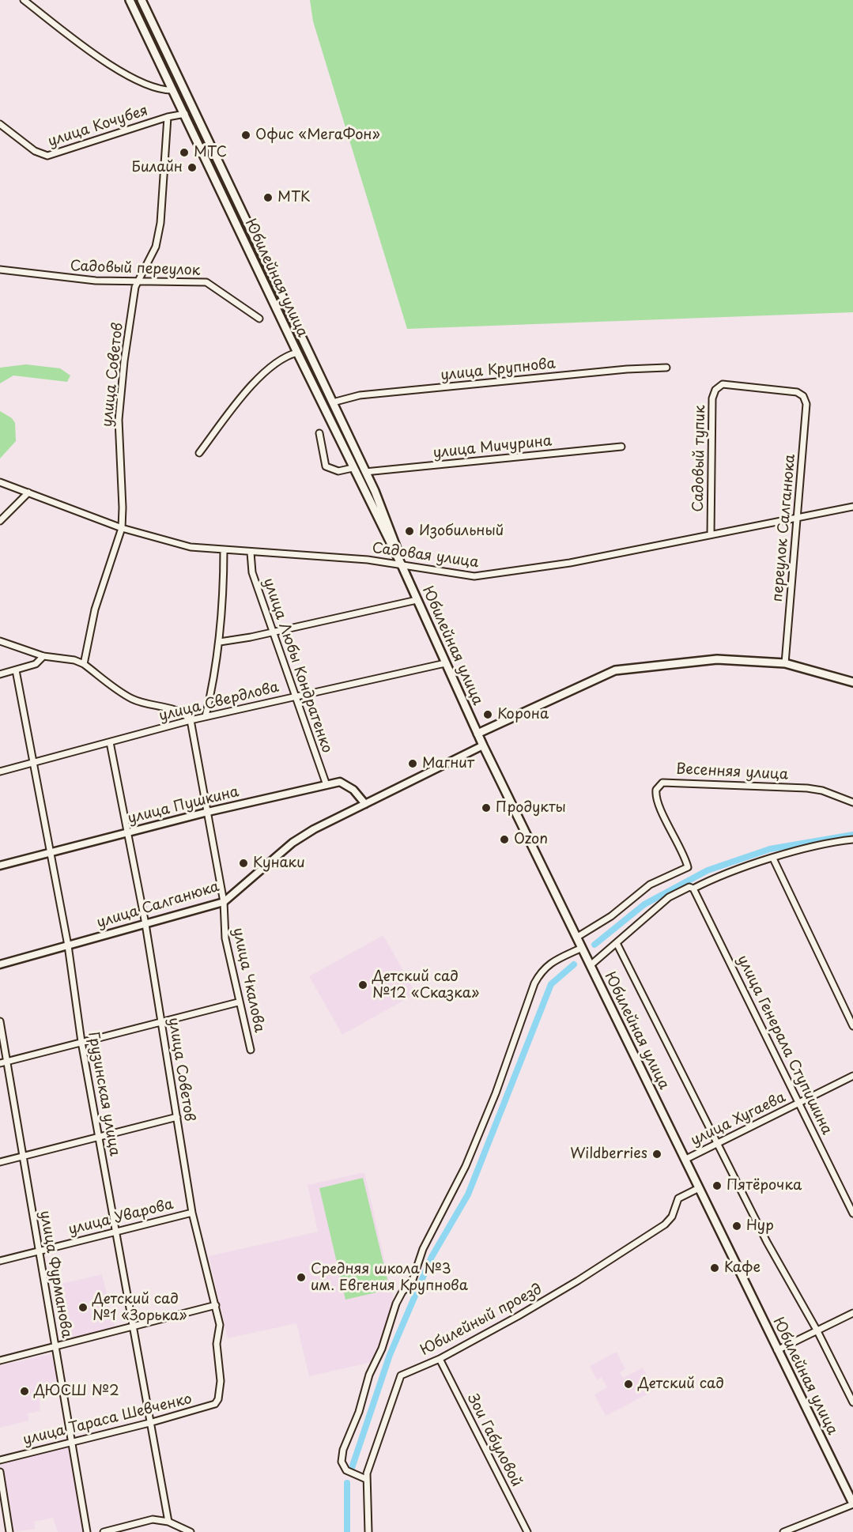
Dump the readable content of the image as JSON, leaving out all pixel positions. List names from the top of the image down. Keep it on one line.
{"streets":{"main road":["Юбилейная улица"],"street":["улица Кочубея","Садовый переулок","улица Крупнова","улица Советов","улица Мичурина","Садовый тупик","переулок Салганюка","Садовая улица","улица Любы Кондратенко","улица Свердлова","Весенняя улица","улица Пушкина","улица Салганюка","улица Чкалова","улица Генерала Ступишина","Грузинская улица","улица Хугаева","улица Уварова","улица Фурманова","Юбилейный проезд","улица Тараса Шевченко","Зои Габуловой"]},"crossings":[["улица Кочубея","Юбилейная улица"],["улица Кочубея","улица Советов"],["Садовый переулок","улица Советов"],["Юбилейная улица","улица Крупнова"],["Юбилейная улица","улица Мичурина"],["Юбилейная улица","Садовая улица"],["Юбилейная улица","улица Свердлова"],["Юбилейная улица","Весенняя улица"],["Юбилейная улица","улица Салганюка"],["Юбилейная улица","улица Хугаева"],["Юбилейная улица","Юбилейный проезд"],["улица Советов","Садовая улица"],["улица Советов","улица Свердлова"],["улица Советов","улица Пушкина"],["улица Советов","улица Салганюка"],["улица Советов","улица Уварова"],["улица Советов","улица Тараса Шевченко"],["Садовый тупик","переулок Салганюка"],["Садовый тупик","Садовая улица"],["переулок Салганюка","Садовая улица"],["Садовая улица","улица Любы Кондратенко"],["улица Любы Кондратенко","улица Свердлова"],["улица Любы Кондратенко","улица Пушкина"],["улица Свердлова","улица Чкалова"],["улица Свердлова","Грузинская улица"],["улица Пушкина","улица Салганюка"],["улица Пушкина","улица Чкалова"],["улица Пушкина","Грузинская улица"],["улица Салганюка","улица Чкалова"],["улица Салганюка","Грузинская улица"],["улица Генерала Ступишина","улица Хугаева"],["Грузинская улица","улица Уварова"],["Грузинская улица","улица Тараса Шевченко"],["улица Уварова","улица Фурманова"],["улица Фурманова","улица Тараса Шевченко"],["Юбилейный проезд","Зои Габуловой"]],"places":["Офис «МегаФон»","МТС","Билайн","МТК","Изобильный","Корона","Магнит","Продукты","Ozon","Кунаки","Детский сад №12 «Сказка»","Wildberries","Пятёрочка","Нур","Кафе","Средняя школа №3 им. Евгения Крупнова","Детский сад №1 «Зорька»","Детский сад","ДЮСШ №2"]}
